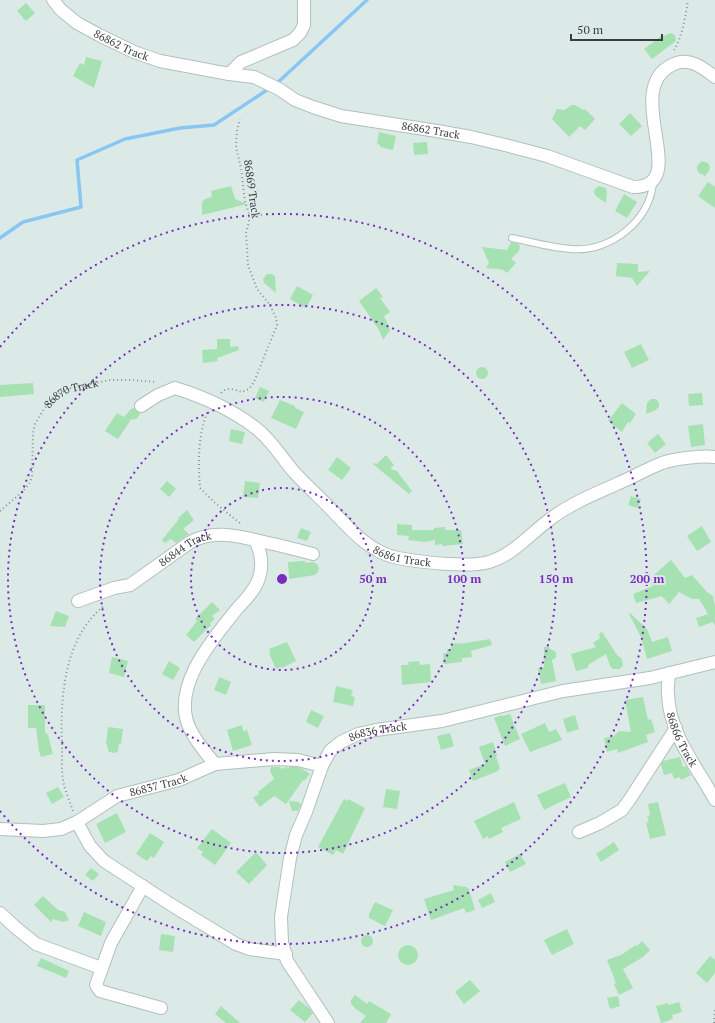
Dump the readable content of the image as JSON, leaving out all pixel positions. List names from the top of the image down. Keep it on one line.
{"streets":{"street":["86862 Track","86844 Track","86861 Track","86836 Track","86866 Track","86837 Track"],"path":["86869 Track","86870 Track"]},"crossings":[["86869 Track","86861 Track"],["86836 Track","86866 Track"],["86836 Track","86837 Track"]],"scale_bar":"50 m","rings":["50 m","100 m","150 m","200 m"]}
